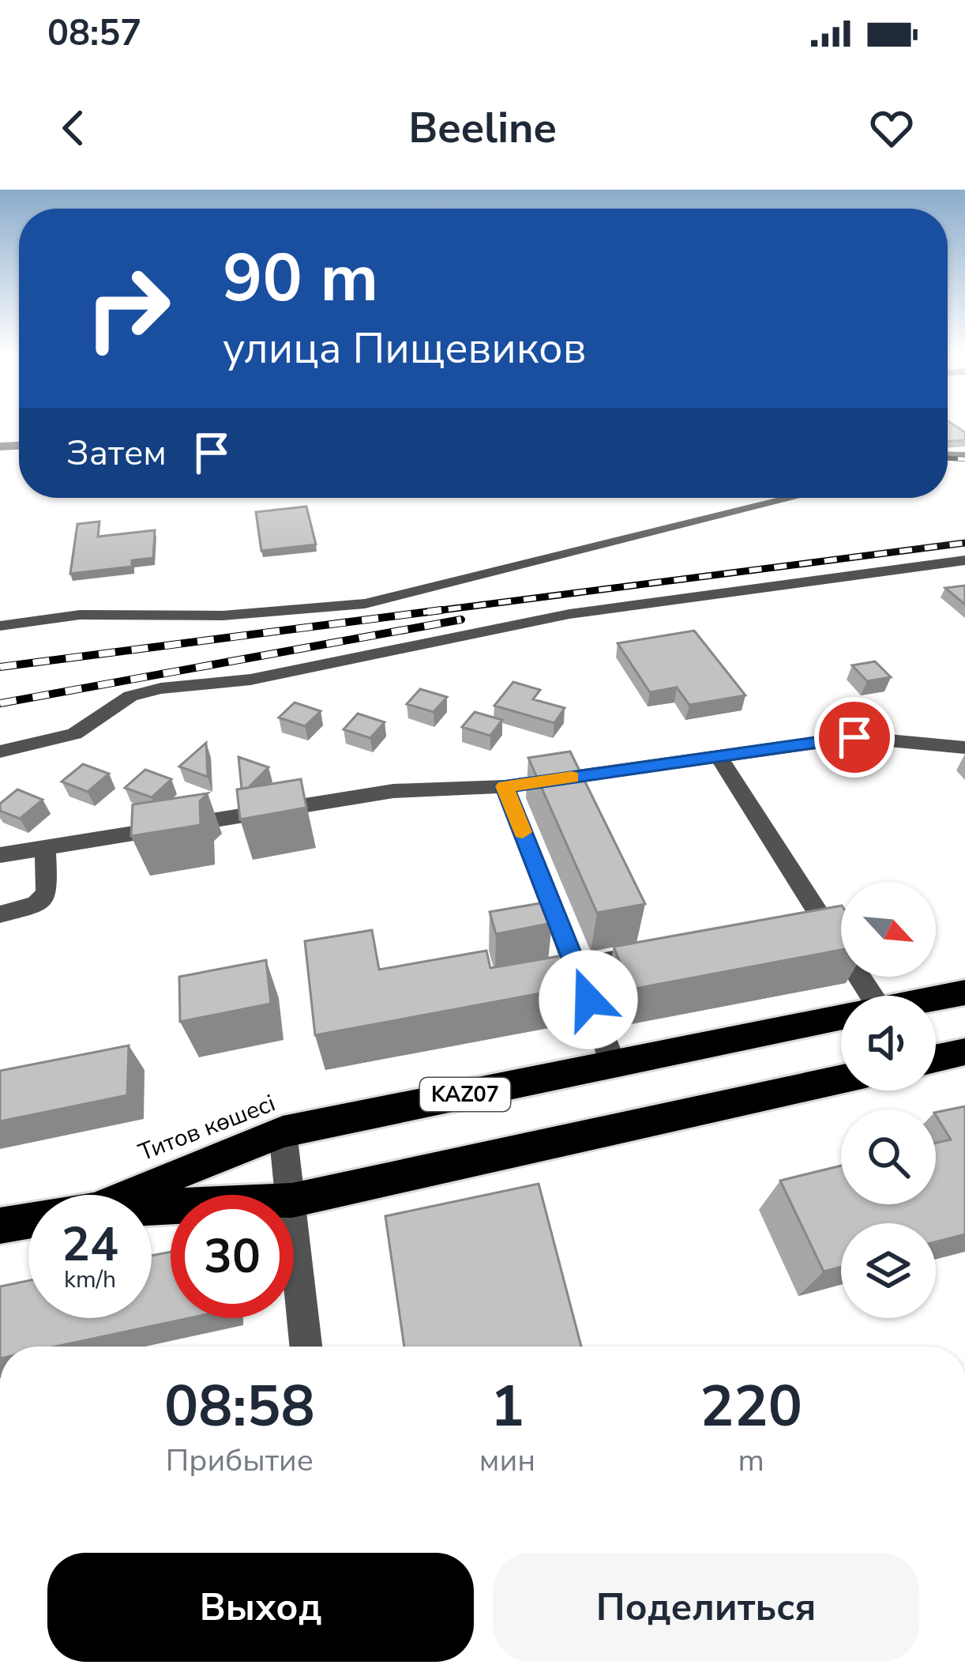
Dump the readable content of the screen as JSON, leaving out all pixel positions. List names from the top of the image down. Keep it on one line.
{"streets":{"highway":["KAZ07","Титов көшесі"]},"north":"bottom right","page":{"status":"08:57","header":"Beeline","turn":["90 m","улица Пищевиков"],"then":"Затем","speed":"24 km/h","limit":"30","eta":["08:58","Прибытие","1","мин","220","m"],"buttons":["Выход","Поделиться"]}}
